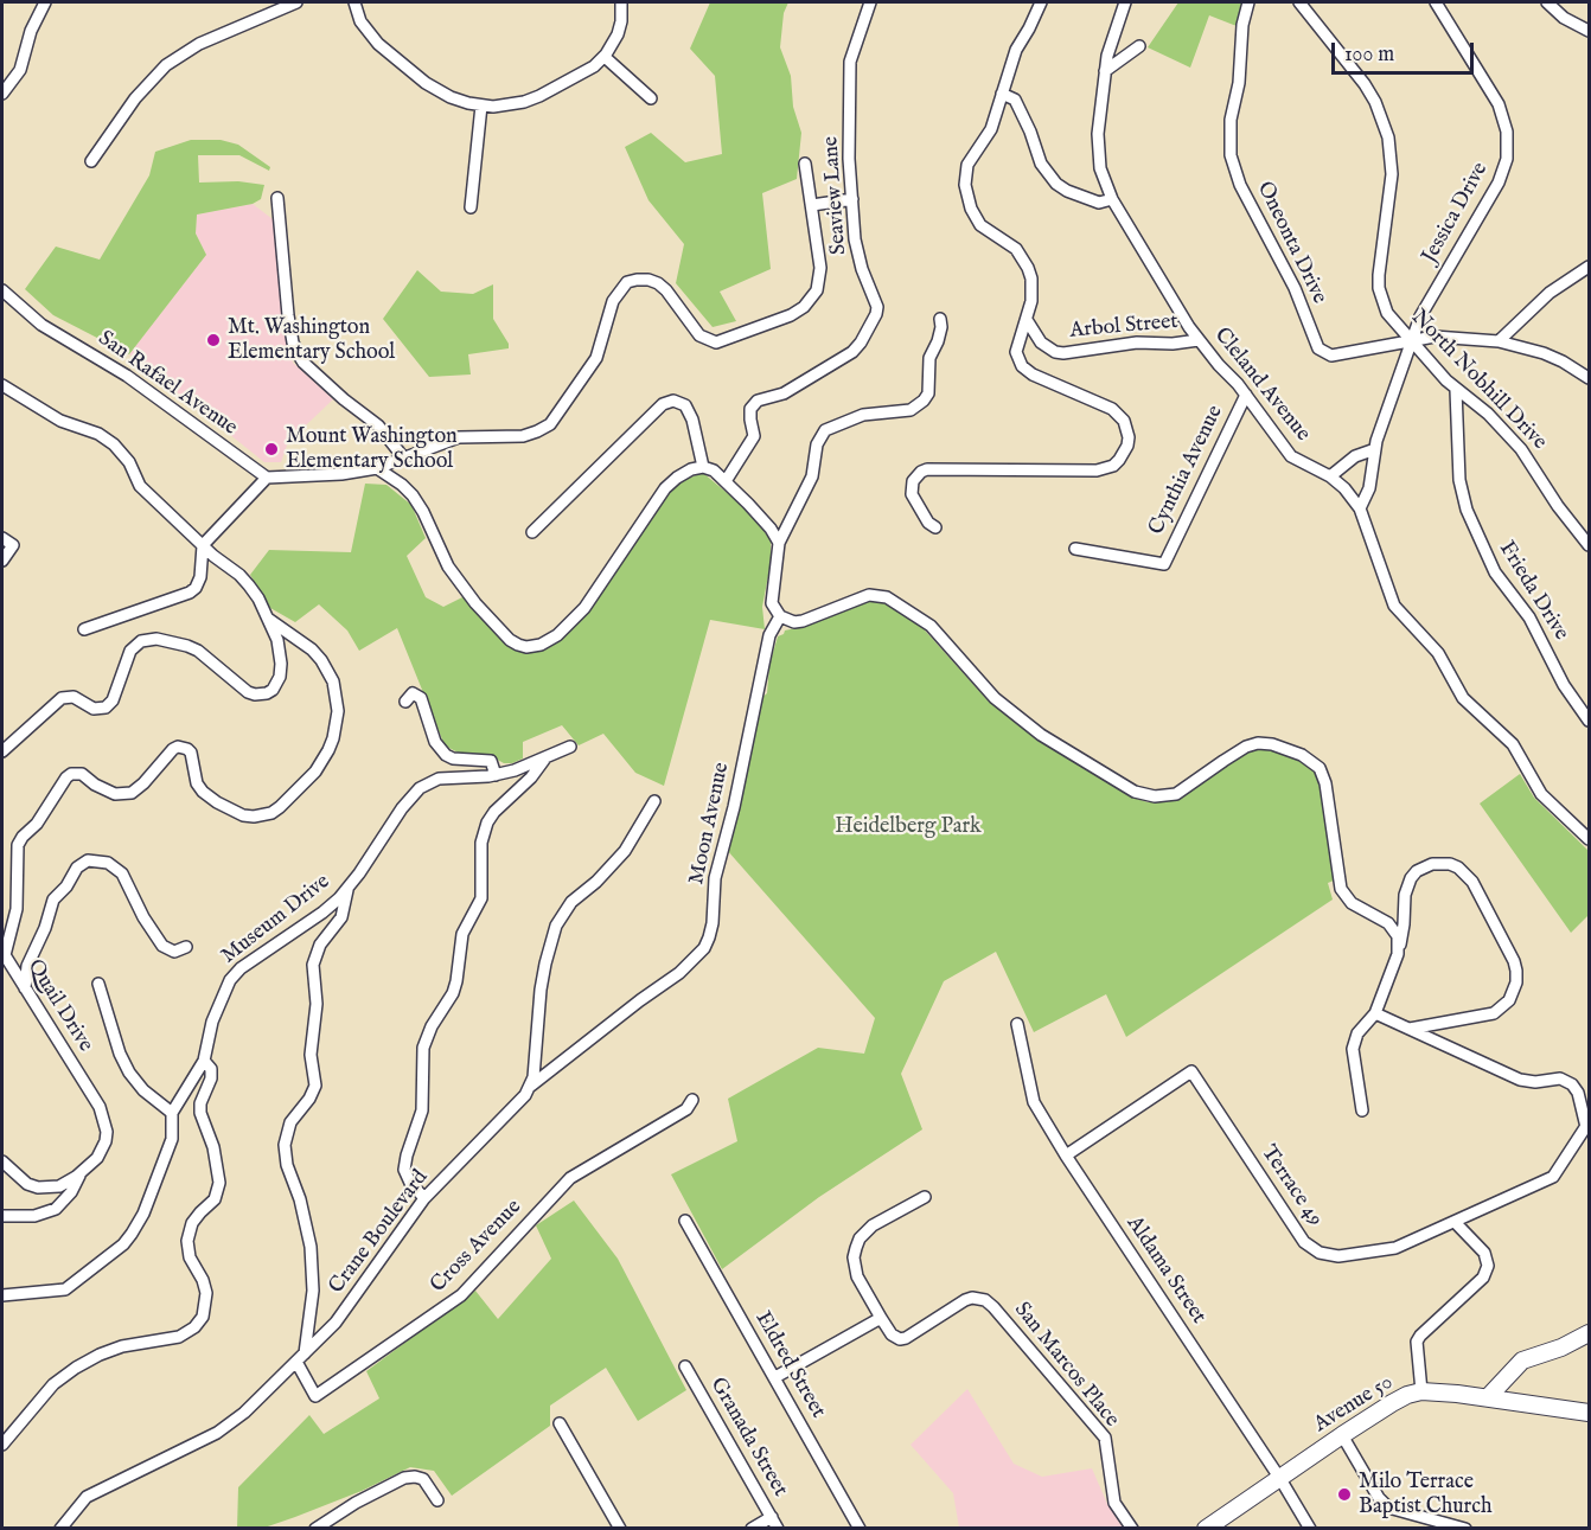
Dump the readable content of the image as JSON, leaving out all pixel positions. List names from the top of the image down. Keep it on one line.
{"streets":{"street":["Seaview Lane","Jessica Drive","Oneonta Drive","Arbol Street","North Nobhill Drive","San Rafael Avenue","Cleland Avenue","Cynthia Avenue","Frieda Drive","Moon Avenue","Museum Drive","Quail Drive","Terrace 49","Crane Boulevard","Cross Avenue","Aldama Street","Eldred Street","San Marcos Place","Avenue 50","Granada Street"]},"crossings":[["Jessica Drive","Oneonta Drive"],["Jessica Drive","North Nobhill Drive"],["Jessica Drive","Cleland Avenue"],["Oneonta Drive","North Nobhill Drive"],["Arbol Street","Cleland Avenue"],["North Nobhill Drive","Frieda Drive"],["Cleland Avenue","Cynthia Avenue"],["Moon Avenue","Crane Boulevard"],["Terrace 49","Aldama Street"],["Crane Boulevard","Cross Avenue"],["Aldama Street","Avenue 50"]],"parks":["Heidelberg Park"],"places":["Mt. Washington Elementary School","Mount Washington Elementary School","Milo Terrace Baptist Church"],"scale_bar":"100 m"}
